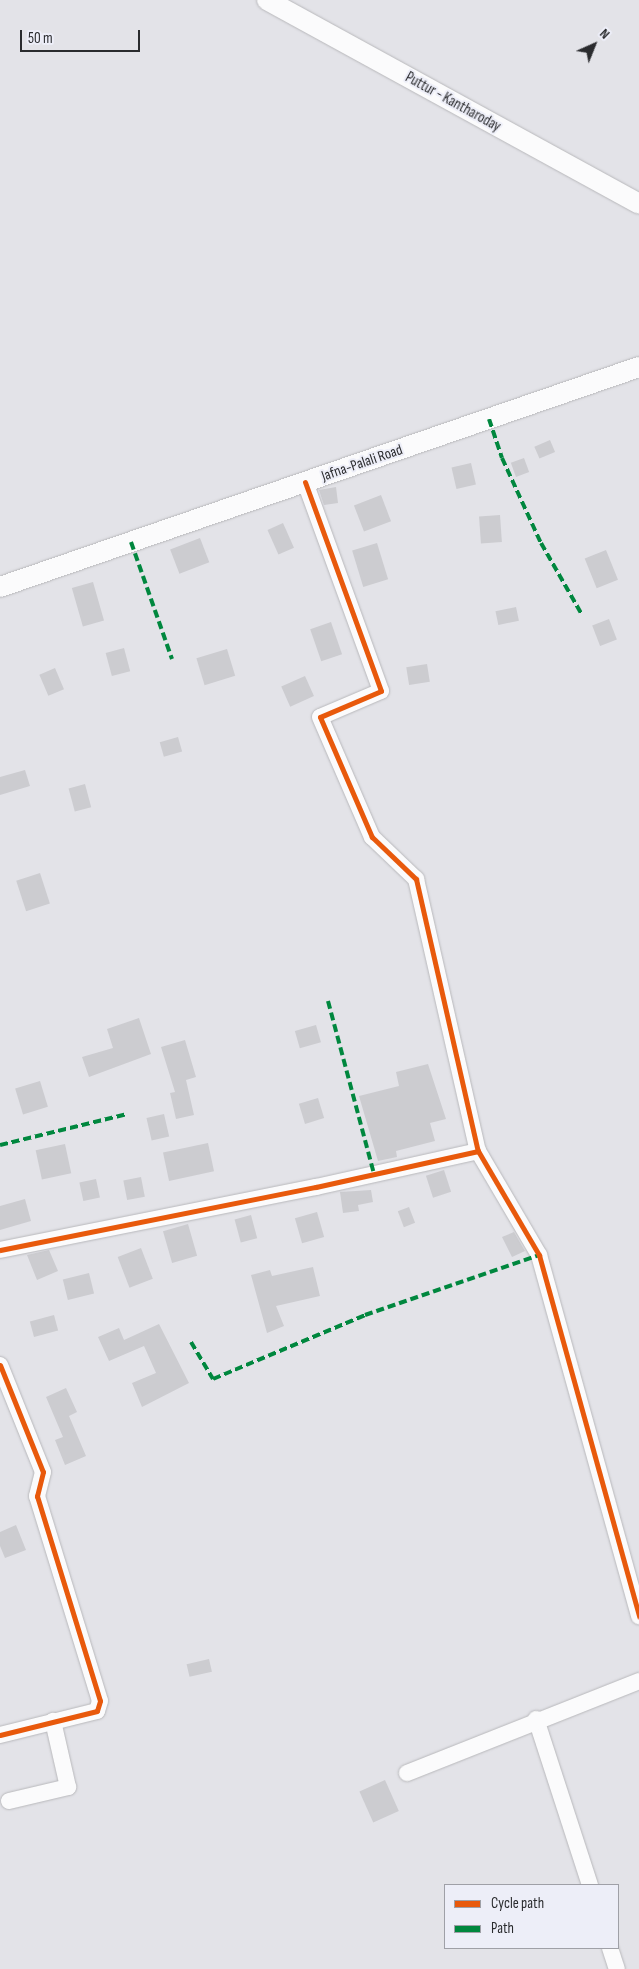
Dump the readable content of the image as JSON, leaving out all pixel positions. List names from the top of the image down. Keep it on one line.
{"streets":{"main road":["Puttur - Kantharoday","Jafna-Palali Road"]},"legend":["Cycle path","Path"],"scale_bar":"50 m","north":"top right"}
